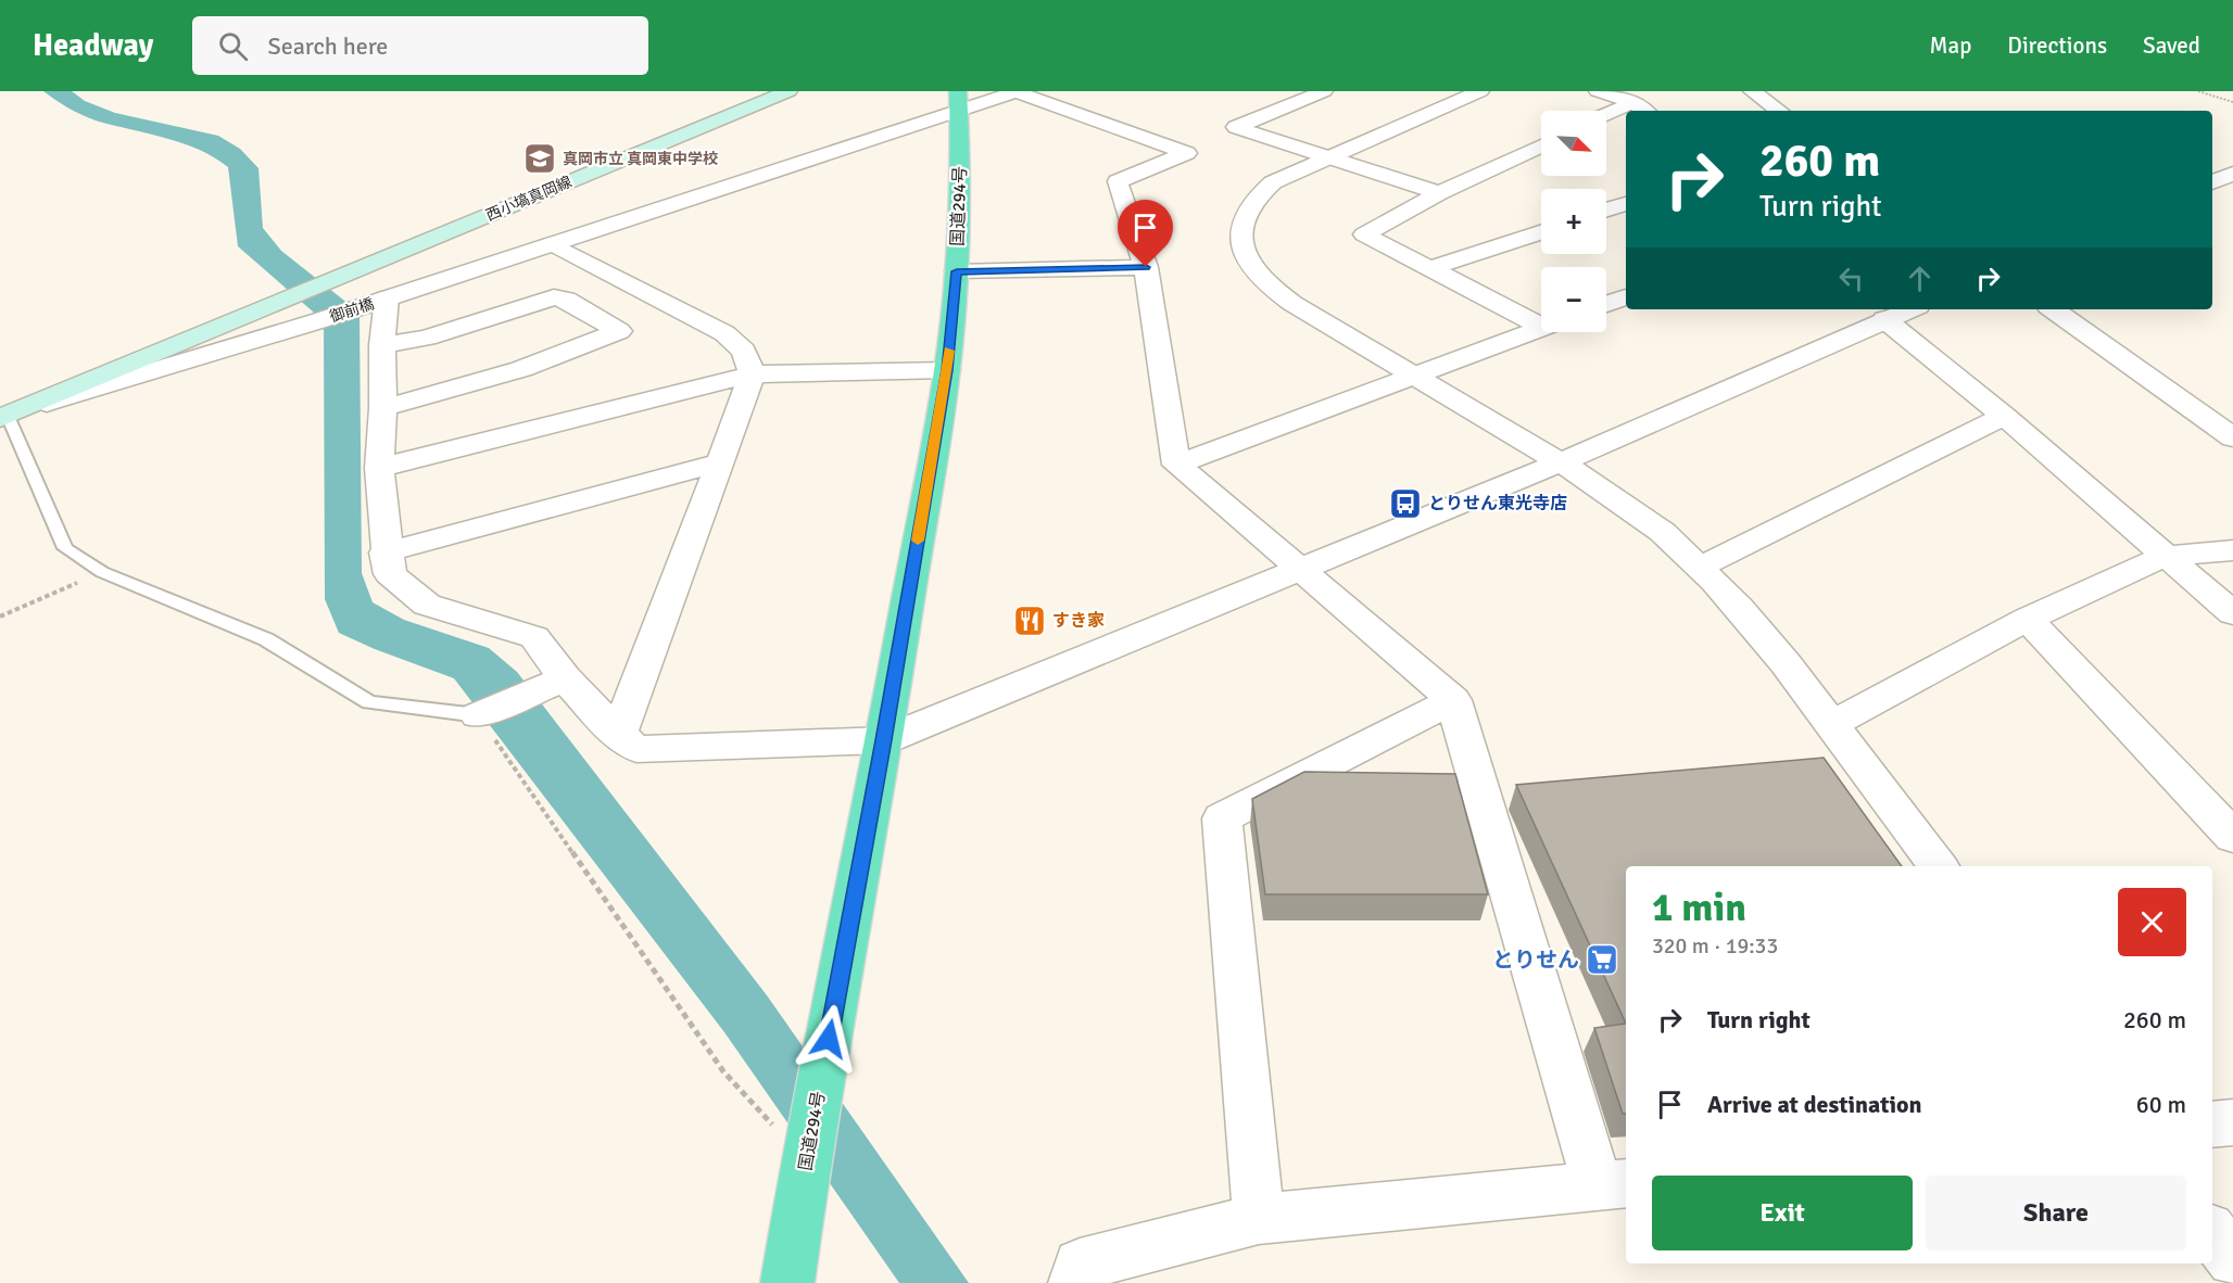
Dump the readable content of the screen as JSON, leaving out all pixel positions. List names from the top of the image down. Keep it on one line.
{"streets":{"highway":["国道294号"],"main road":["西小塙真岡線"],"street":["御前橋"]},"crossings":[["西小塙真岡線","御前橋"],["国道294号","御前橋"]],"places":{"school or university":["真岡市立 真岡東中学校"],"bus stop":["とりせん東光寺店"],"restaurant":["すき家"],"supermarket":["とりせん"]},"north":"bottom right","page":{"header":"Headway","search":"Search here","nav":["Map","Directions","Saved"],"map_buttons":["+","−"],"turn":["260 m","Turn right"],"heading":["1 min","320 m · 19:33"],"list":[{"name":"Turn right","value":"260 m"},{"name":"Arrive at destination","value":"60 m"}],"buttons":["Exit","Share"]}}
